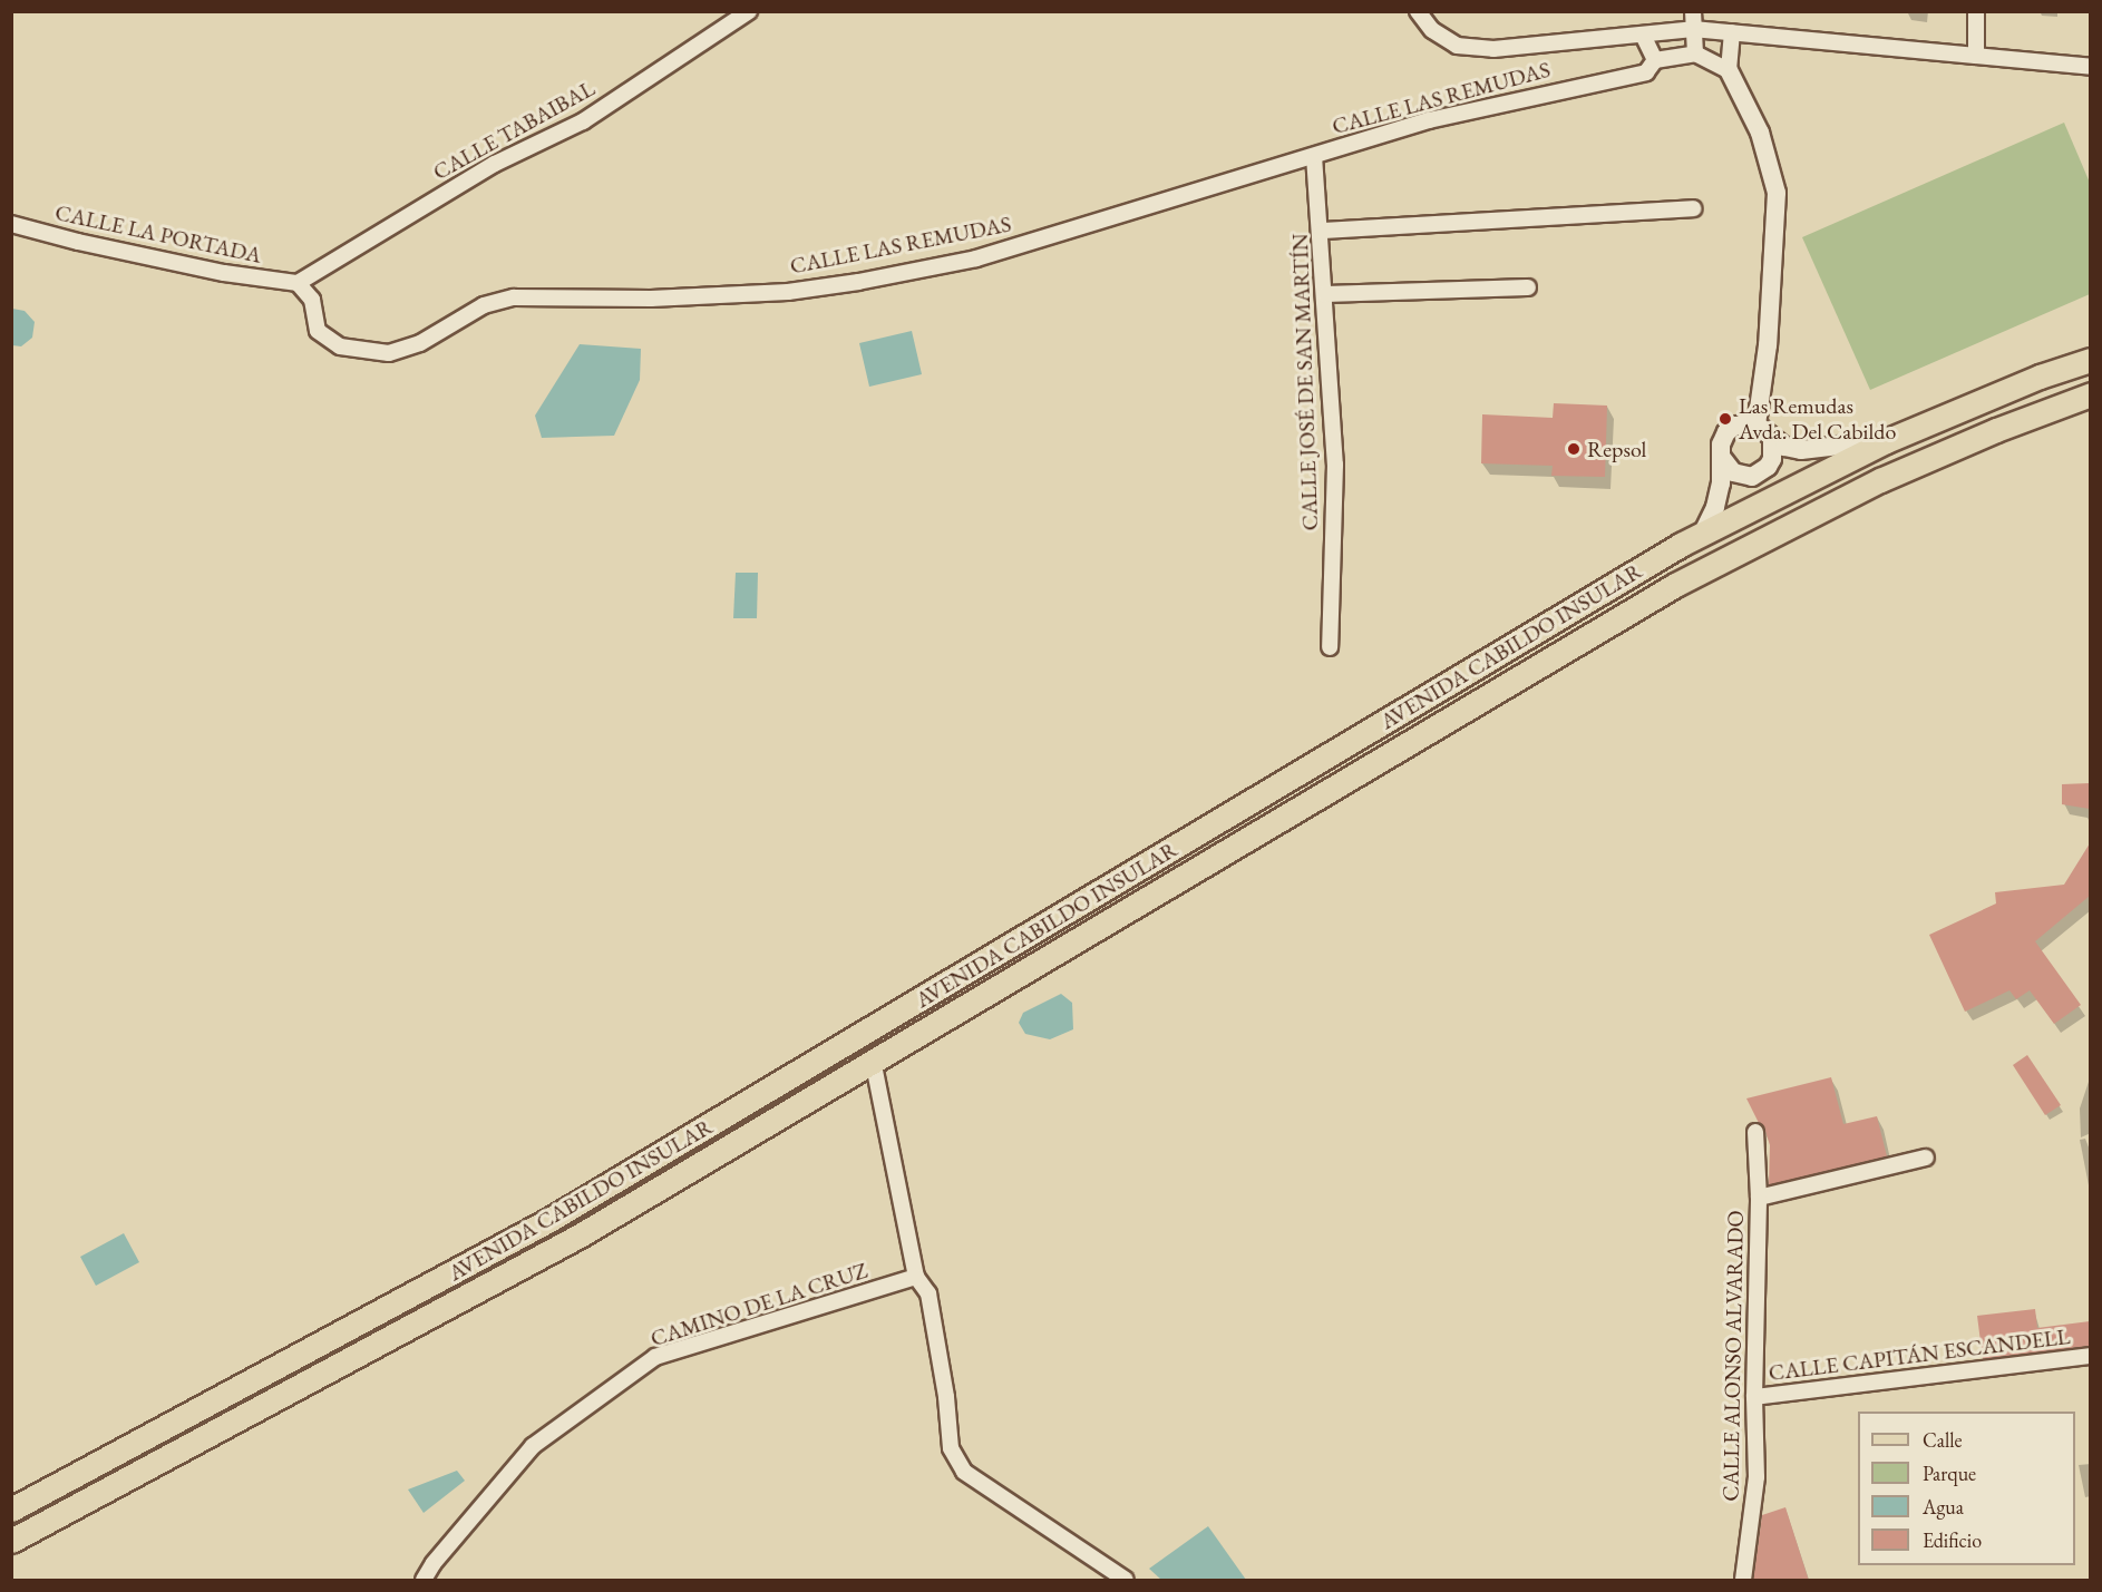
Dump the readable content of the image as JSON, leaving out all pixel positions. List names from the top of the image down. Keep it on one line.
{"streets":{"main road":["AVENIDA CABILDO INSULAR"],"street":["CALLE LAS REMUDAS","CALLE TABAIBAL","CALLE LA PORTADA","CALLE JOSÉ DE SAN MARTÍN","CAMINO DE LA CRUZ","CALLE CAPITÁN ESCANDELL","CALLE ALONSO ALVARADO"]},"crossings":[["CALLE LAS REMUDAS","CALLE TABAIBAL"],["CALLE LAS REMUDAS","CALLE LA PORTADA"],["CALLE LAS REMUDAS","CALLE JOSÉ DE SAN MARTÍN"],["CALLE TABAIBAL","CALLE LA PORTADA"],["CALLE CAPITÁN ESCANDELL","CALLE ALONSO ALVARADO"]],"places":["Las Remudas Avda. Del Cabildo","Repsol"],"legend":["Calle","Parque","Agua","Edificio"]}
